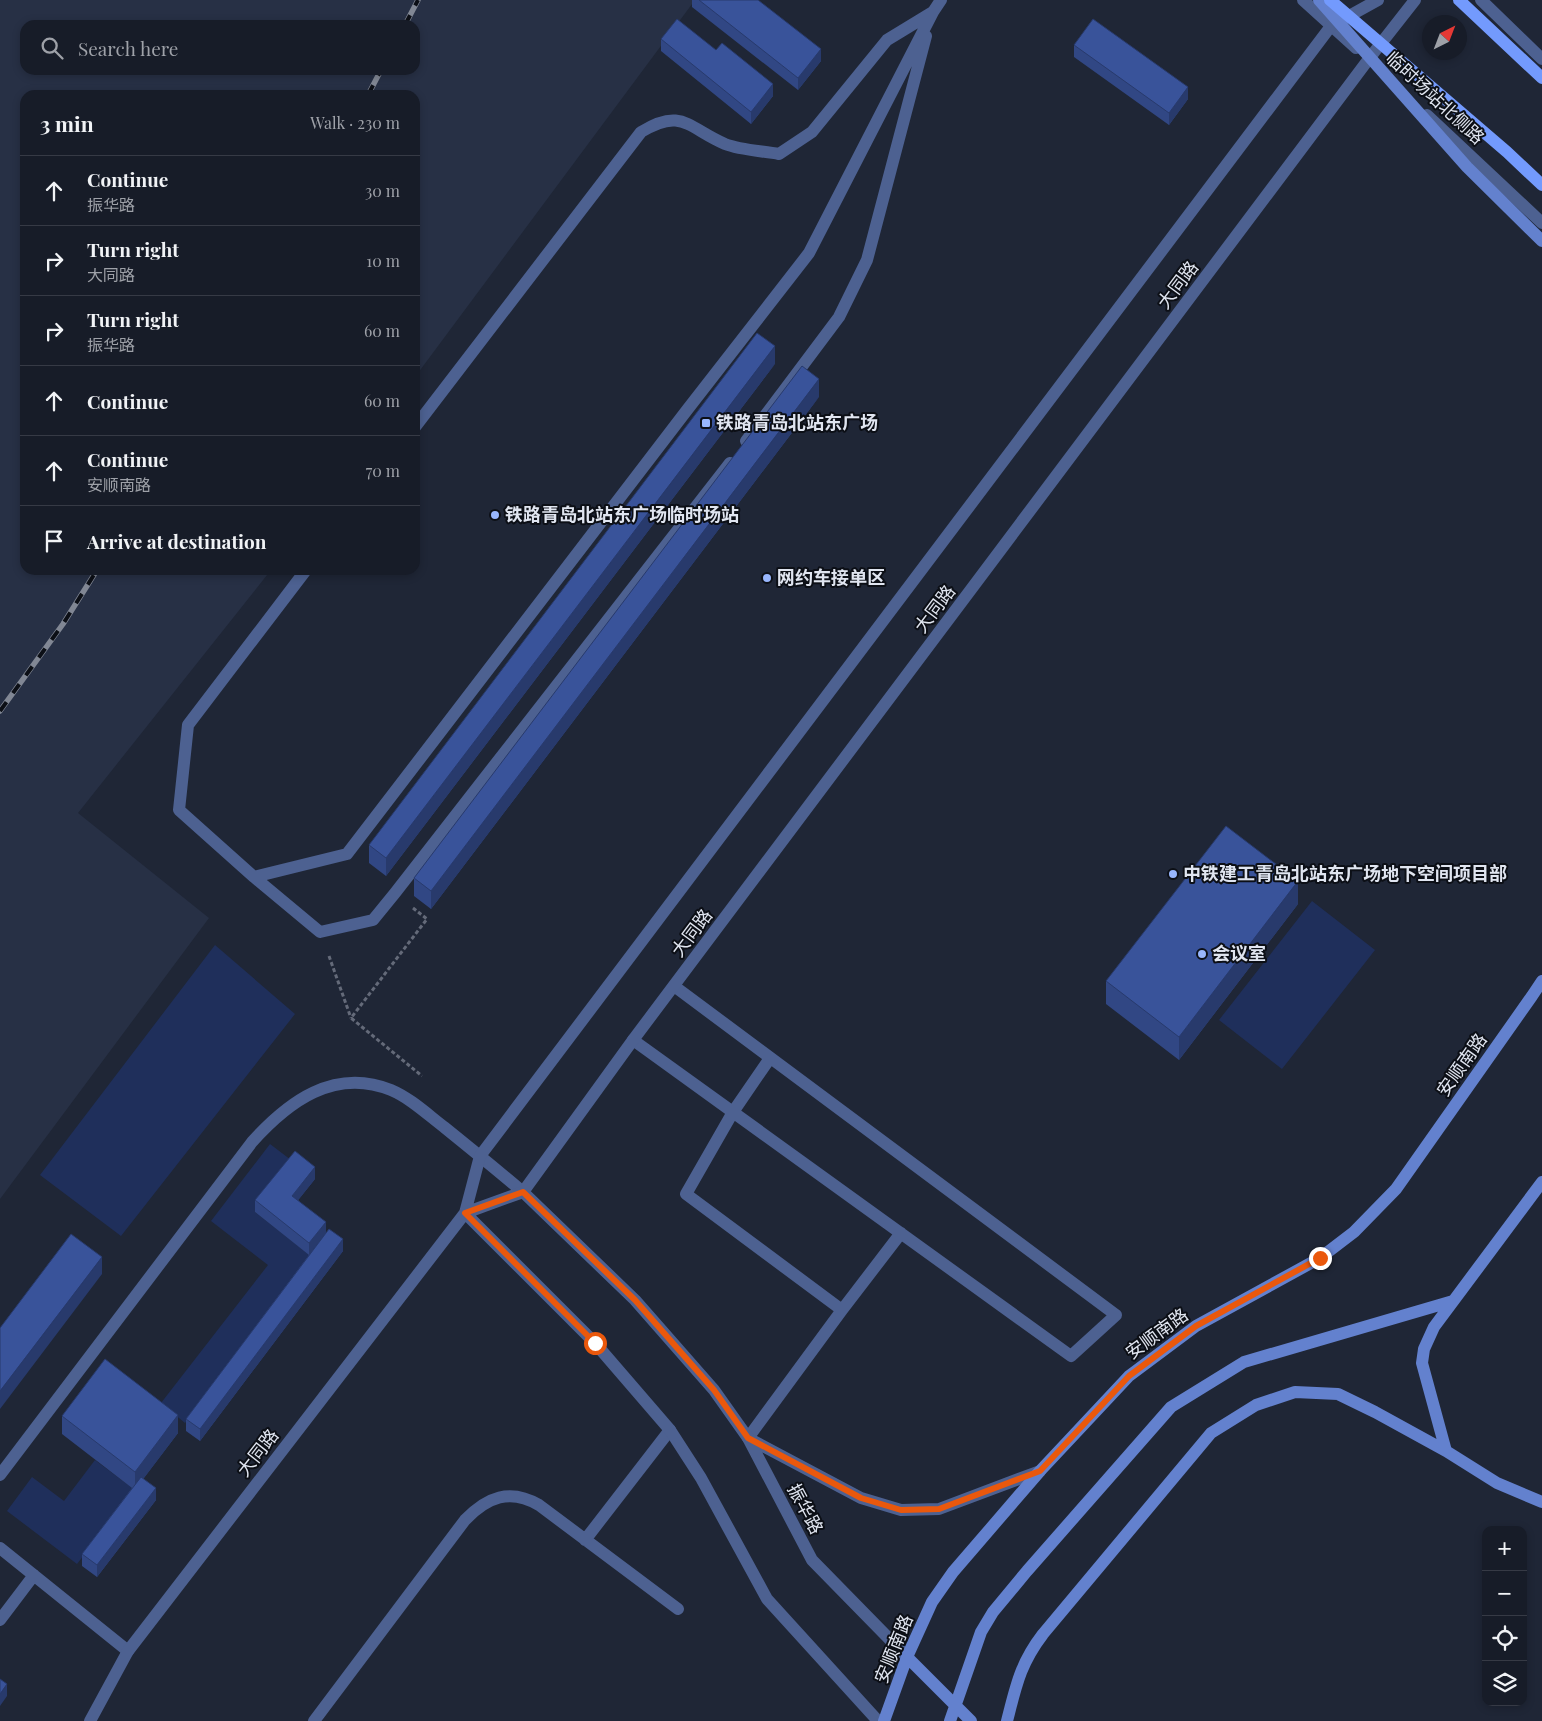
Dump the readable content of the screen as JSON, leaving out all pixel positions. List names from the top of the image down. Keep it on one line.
{"streets":{"main road":["安顺南路","振华路"],"street":["临时场站北侧路","大同路"]},"crossings":[["临时场站北侧路","大同路"],["大同路","振华路"],["安顺南路","振华路"]],"places":{"transit":["铁路青岛北站东广场"],"other":["铁路青岛北站东广场临时场站","网约车接单区","中铁建工青岛北站东广场地下空间项目部","会议室"]},"north":"top right","page":{"search":"Search here","heading":["3 min","Walk · 230 m"],"list":[["Continue","振华路","30 m"],["Turn right","大同路","10 m"],["Turn right","振华路","60 m"],["Continue","60 m"],["Continue","安顺南路","70 m"],"Arrive at destination"],"map_buttons":["+","−"]}}
